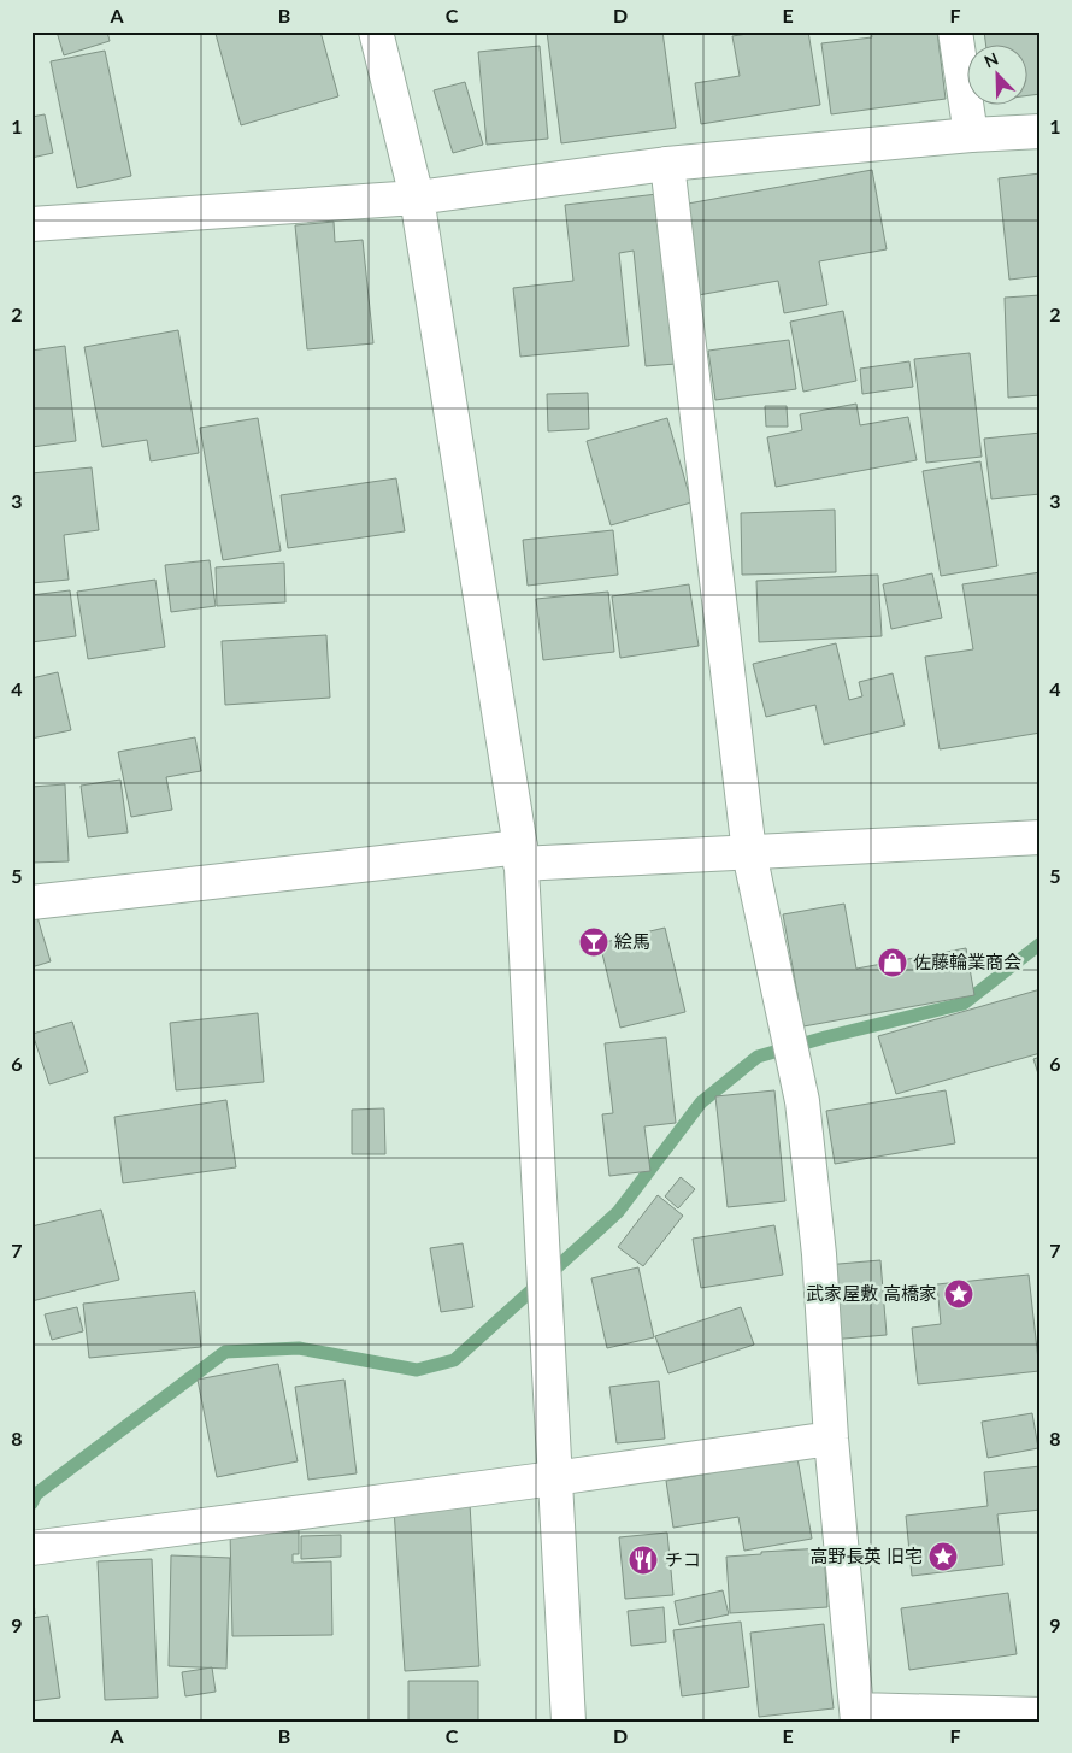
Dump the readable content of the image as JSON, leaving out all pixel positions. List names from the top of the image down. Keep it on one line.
{"places":{"bar":["絵馬"],"shop":["佐藤輪業商会"],"place":["武家屋敷 高橋家","高野長英 旧宅"],"restaurant":["チコ"]},"north":"top left","grid":{"columns":["A","B","C","D","E","F"],"rows":["1","2","3","4","5","6","7","8","9"]}}
